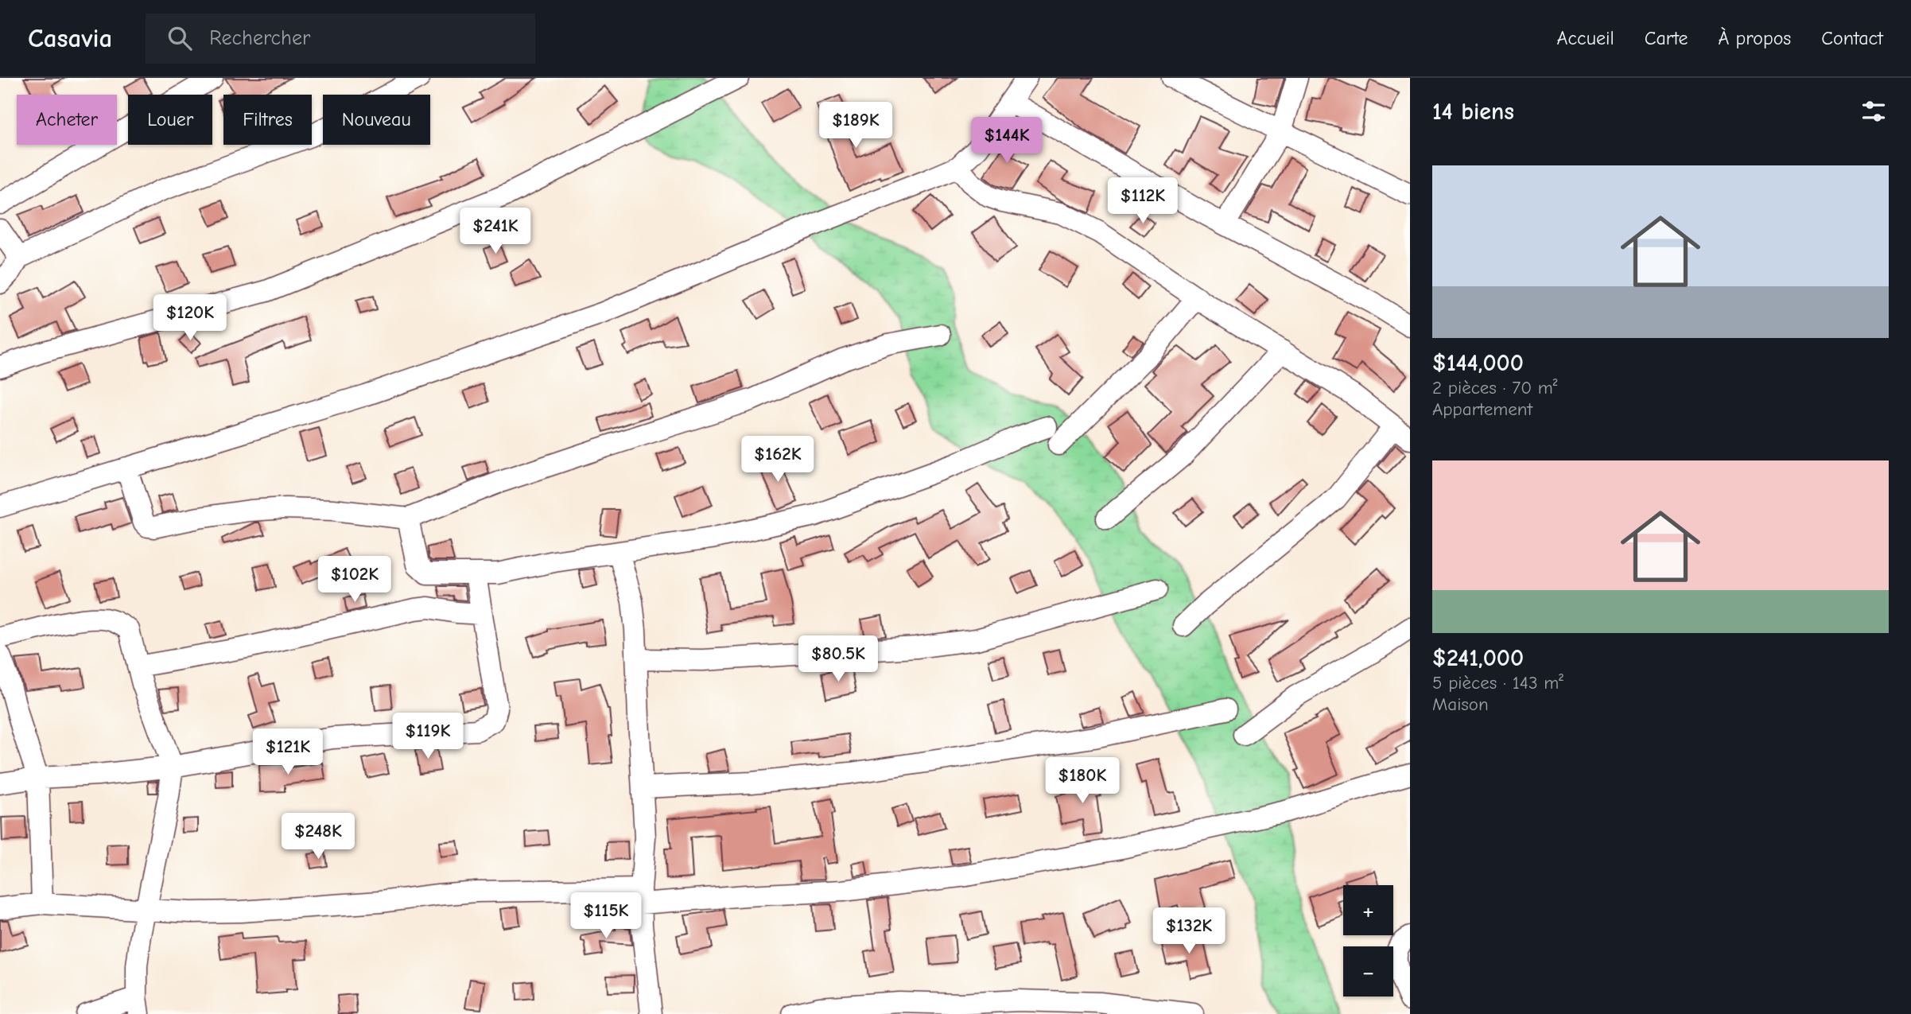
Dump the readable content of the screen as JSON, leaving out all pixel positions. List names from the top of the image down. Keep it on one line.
{"page":{"header":"Casavia","search":"Rechercher","nav":["Accueil","Carte","À propos","Contact"],"heading":"14 biens","chip":["Acheter","Louer","Filtres","Nouveau"],"price":["$189K","$144K","$112K","$241K","$120K","$162K","$102K","$80.5K","$119K","$121K","$180K","$248K","$115K","$132K"],"list":[{"name":"$144,000","note":"2 pièces · 70 m² · Appartement"},{"name":"$241,000","note":"5 pièces · 143 m² · Maison"}],"map_buttons":["+","−"]}}
